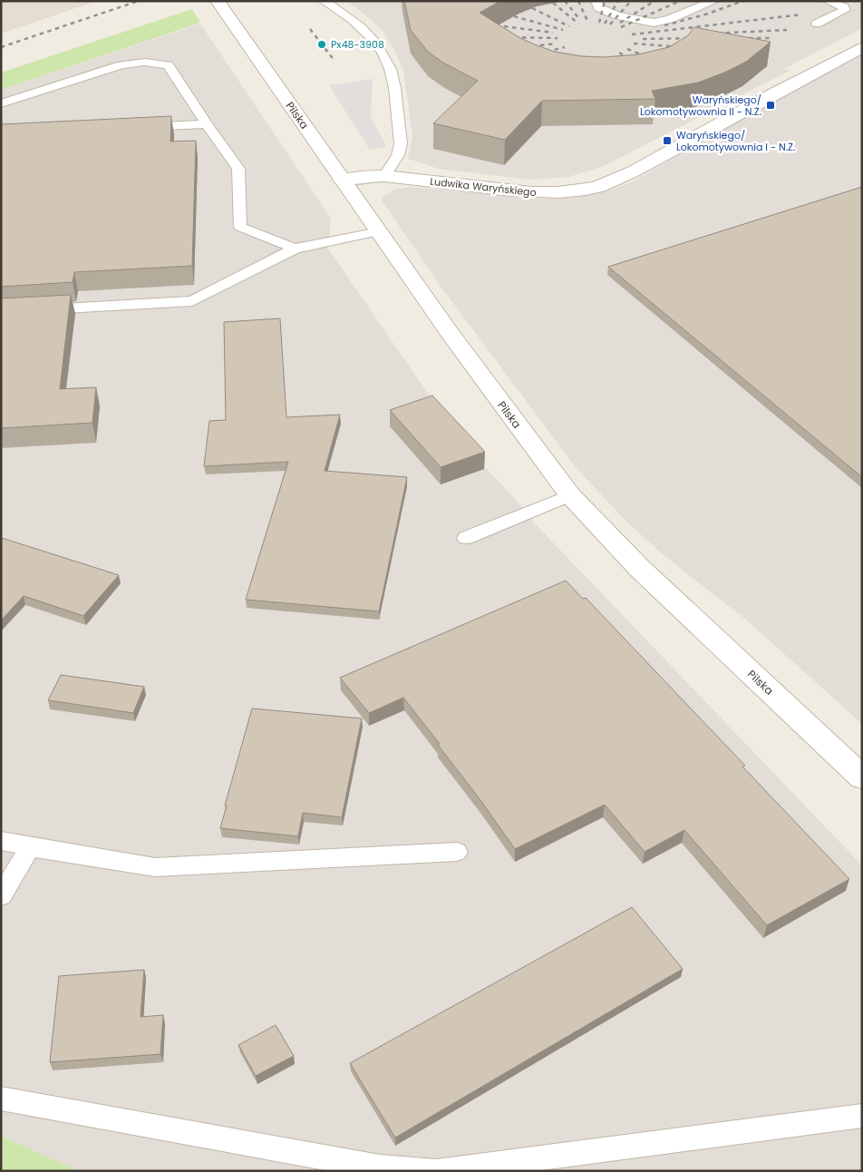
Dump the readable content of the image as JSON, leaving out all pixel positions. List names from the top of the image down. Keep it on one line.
{"streets":{"street":["Pilska","Ludwika Waryńskiego"]},"crossings":[["Pilska","Ludwika Waryńskiego"]],"places":{"other":["Px48-3908"],"transit":["Waryńskiego/ Lokomotywownia II - N.Ż.","Waryńskiego/ Lokomotywownia I - N.Ż."]}}
